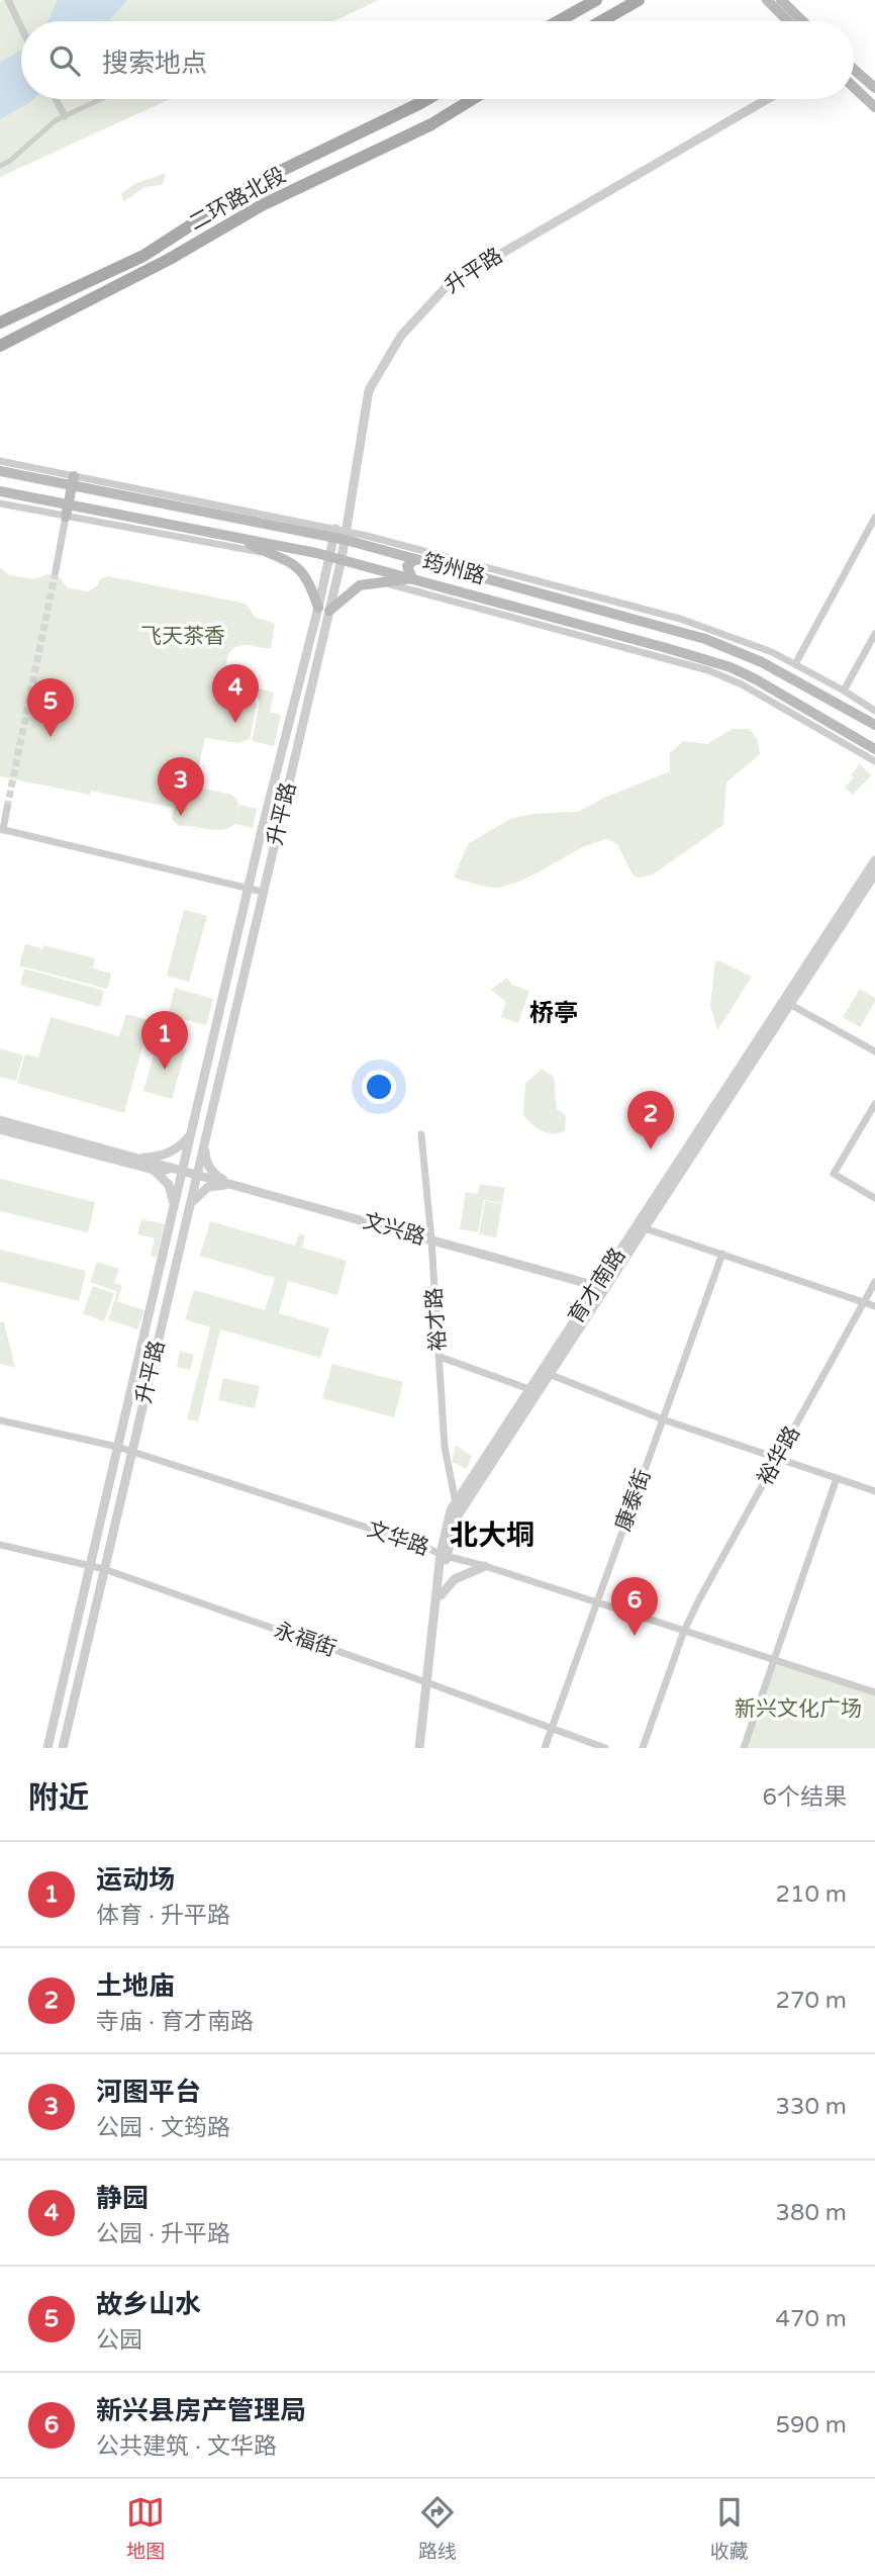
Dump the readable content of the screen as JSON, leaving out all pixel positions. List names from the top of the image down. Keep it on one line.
{"streets":{"main road":["二环路北段","筠州路"],"street":["升平路","文兴路","育才南路","裕才路","裕华路","康泰街","文华路","永福街"]},"crossings":[["升平路","筠州路"],["升平路","文兴路"],["升平路","文华路"],["升平路","永福街"],["文兴路","育才南路"],["文兴路","裕才路"],["育才南路","裕才路"],["育才南路","文华路"],["育才南路","永福街"],["裕华路","文华路"],["康泰街","文华路"],["康泰街","永福街"]],"districts":["桥亭","北大垌"],"parks":["飞天茶香","新兴文化广场"],"page":{"search":"搜索地点","pins":["4","5","3","1","2","6"],"heading":["附近","6个结果"],"list":[{"mark":"1","name":"运动场","note":"体育 · 升平路","value":"210 m"},{"mark":"2","name":"土地庙","note":"寺庙 · 育才南路","value":"270 m"},{"mark":"3","name":"河图平台","note":"公园 · 文筠路","value":"330 m"},{"mark":"4","name":"静园","note":"公园 · 升平路","value":"380 m"},{"mark":"5","name":"故乡山水","note":"公园","value":"470 m"},{"mark":"6","name":"新兴县房产管理局","note":"公共建筑 · 文华路","value":"590 m"}],"nav":["地图","路线","收藏"]}}
